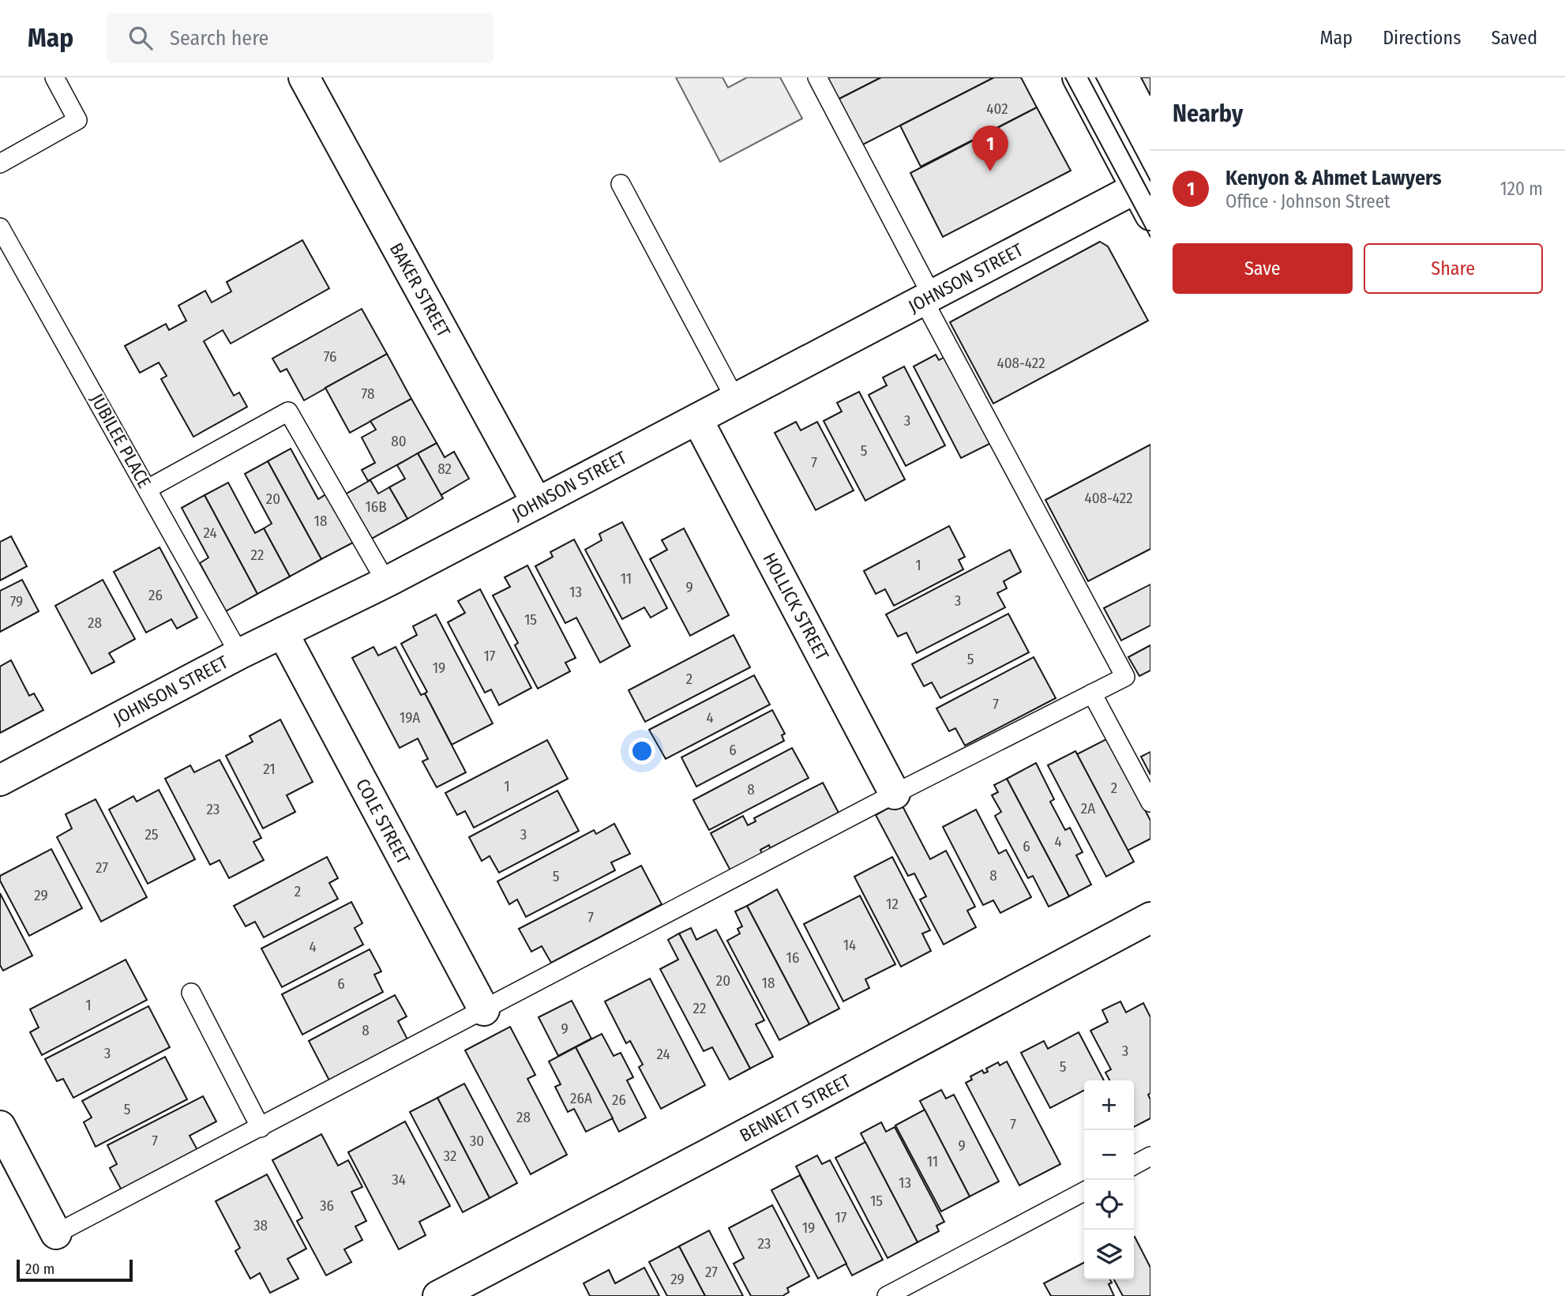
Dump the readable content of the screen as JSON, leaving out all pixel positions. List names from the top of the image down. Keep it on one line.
{"streets":{"street":["JOHNSON STREET","BAKER STREET","HOLLICK STREET","COLE STREET","BENNETT STREET"],"lane":["JUBILEE PLACE"]},"crossings":[["JOHNSON STREET","BAKER STREET"],["JOHNSON STREET","JUBILEE PLACE"],["JOHNSON STREET","HOLLICK STREET"],["JOHNSON STREET","COLE STREET"]],"house_numbers":["402","76","408-422","78","3","80","5","7","82","408-422","20","16B","18","24","22","1","11","9","13","26","3","79","15","28","17","5","19","2","7","19A","4","6","21","1","2","8","2A","23","25","3","4","6","27","8","5","2","29","12","7","14","4","16","20","18","6","1","22","9","8","3","3","24","5","26A","26","5","28","7","7","30","9","32","11","34","13","15","36","17","38","19","23","27","29"],"scale_bar":"20 m","page":{"header":"Map","search":"Search here","nav":["Map","Directions","Saved"],"heading":"Nearby","pins":"1","list":[{"mark":"1","name":"Kenyon & Ahmet Lawyers","note":"Office · Johnson Street","value":"120 m"}],"buttons":["Save","Share"],"map_buttons":["+","−"],"scale":"20 m"}}
